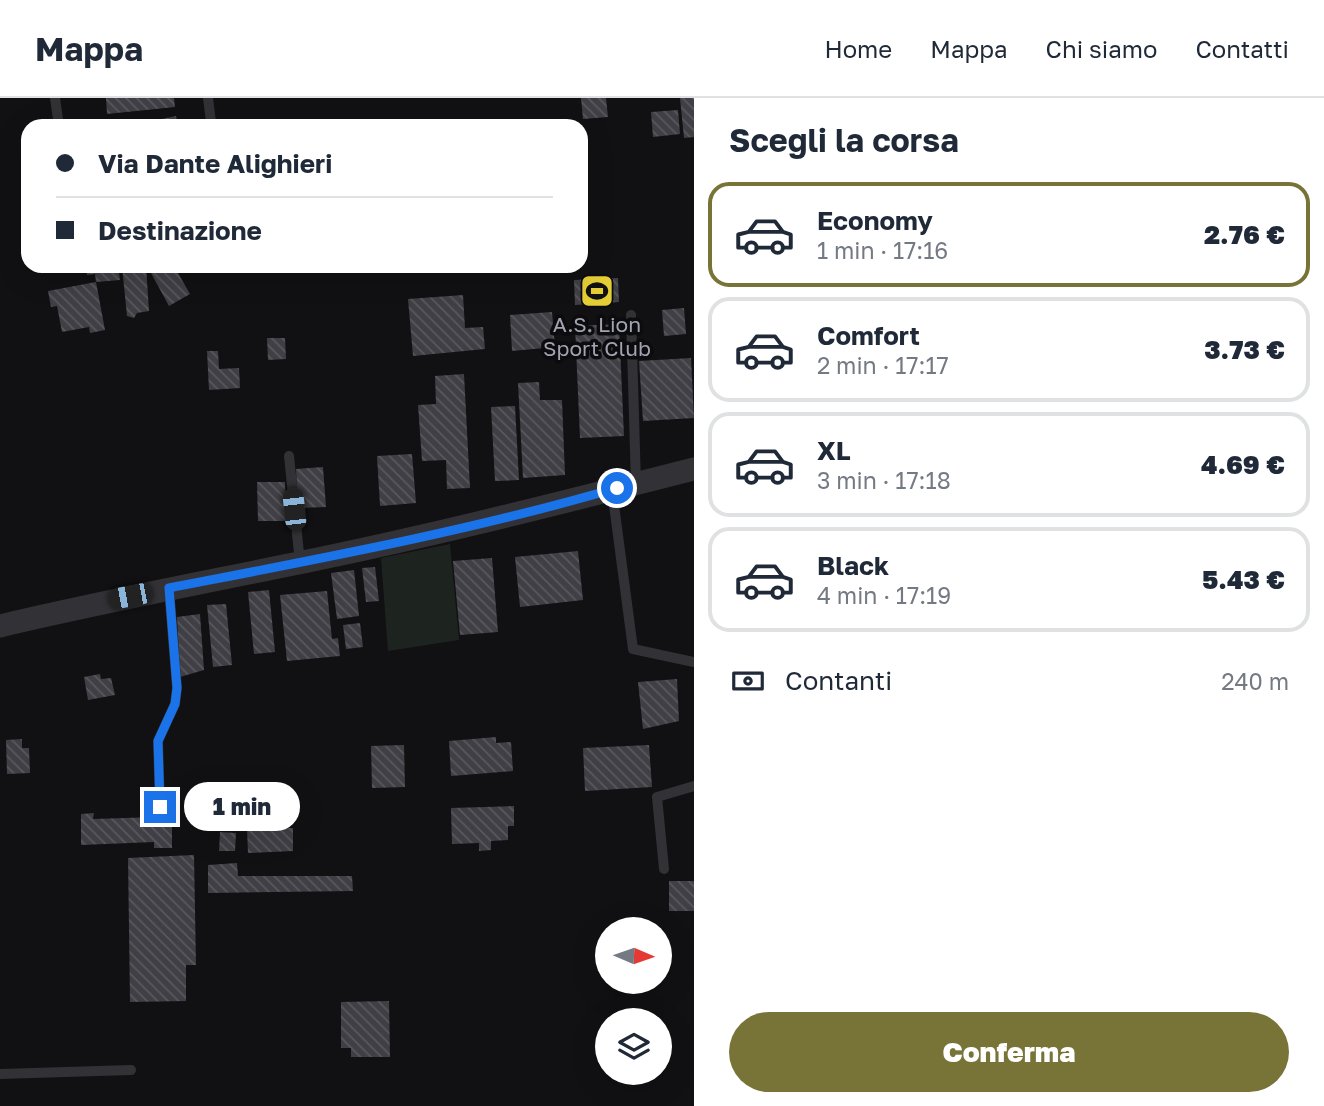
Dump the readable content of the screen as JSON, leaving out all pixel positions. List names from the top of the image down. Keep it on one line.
{"places":{"sports":["A.S. Lion Sport Club"]},"north":"right","page":{"header":"Mappa","nav":["Home","Mappa","Chi siamo","Contatti"],"heading":"Scegli la corsa","banner":["Via Dante Alighieri","Destinazione"],"list":[{"name":"Economy","note":"1 min · 17:16","value":"2.76 €"},{"name":"Comfort","note":"2 min · 17:17","value":"3.73 €"},{"name":"XL","note":"3 min · 17:18","value":"4.69 €"},{"name":"Black","note":"4 min · 17:19","value":"5.43 €"}],"pay":["Contanti","240 m"],"bubble":"1 min","buttons":"Conferma"}}
